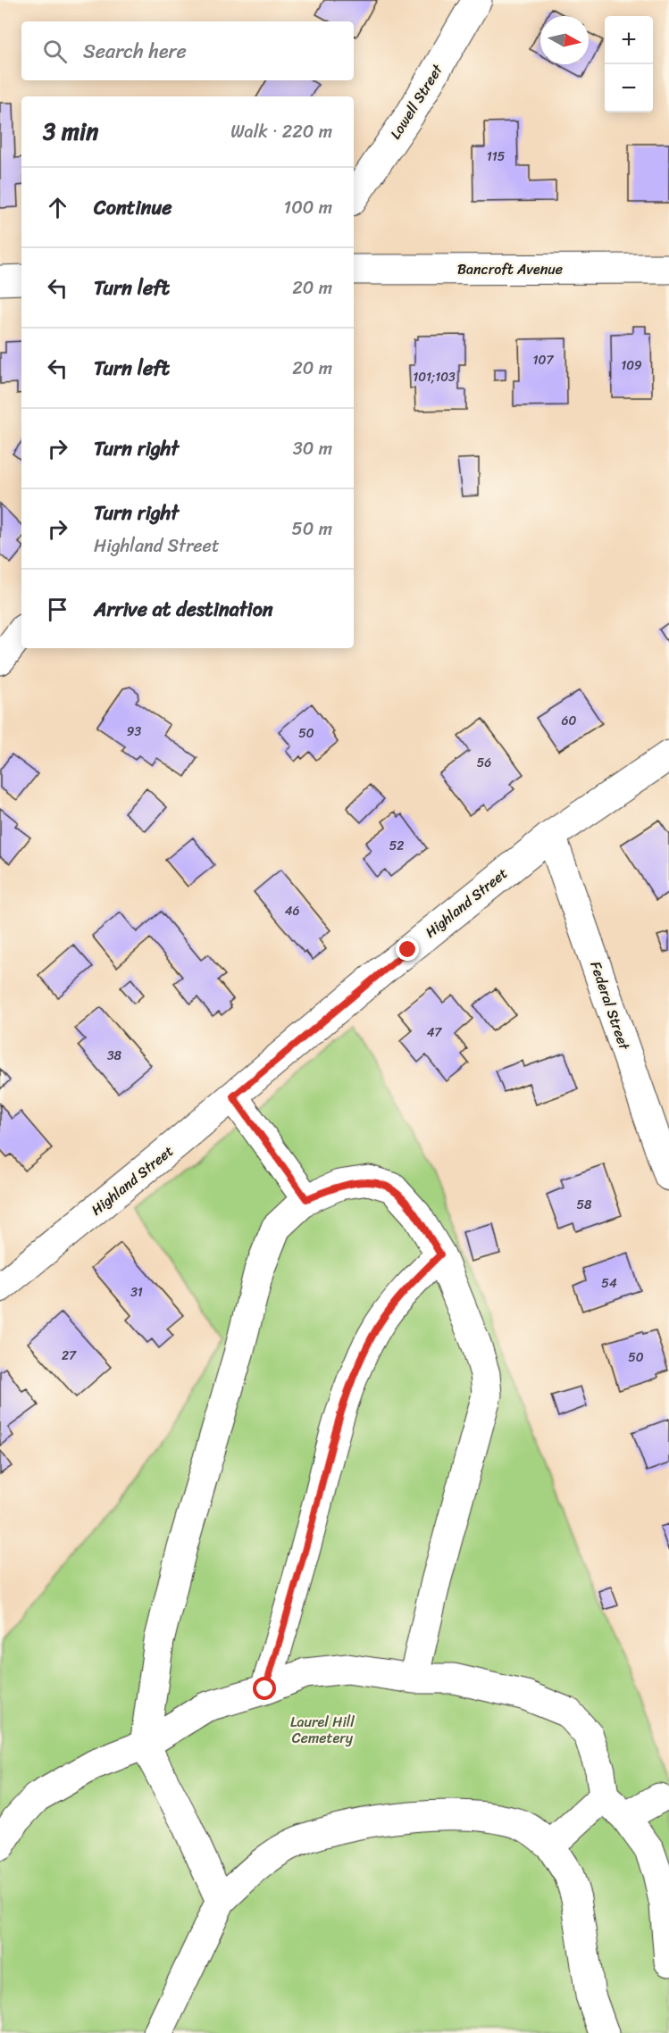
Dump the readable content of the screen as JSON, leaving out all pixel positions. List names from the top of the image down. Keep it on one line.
{"streets":{"street":["Lowell Street","Bancroft Avenue","Highland Street","Federal Street"]},"crossings":[["Highland Street","Federal Street"]],"parks":["Laurel Hill Cemetery"],"house_numbers":["115","107","109","101;103","60","93","50","56","52","46","47","38","58","54","31","27","50"],"north":"right","page":{"map_buttons":["+","−"],"search":"Search here","heading":["3 min","Walk · 220 m"],"list":[["Continue","100 m"],["Turn left","20 m"],["Turn left","20 m"],["Turn right","30 m"],["Turn right","Highland Street","50 m"],"Arrive at destination"]}}
